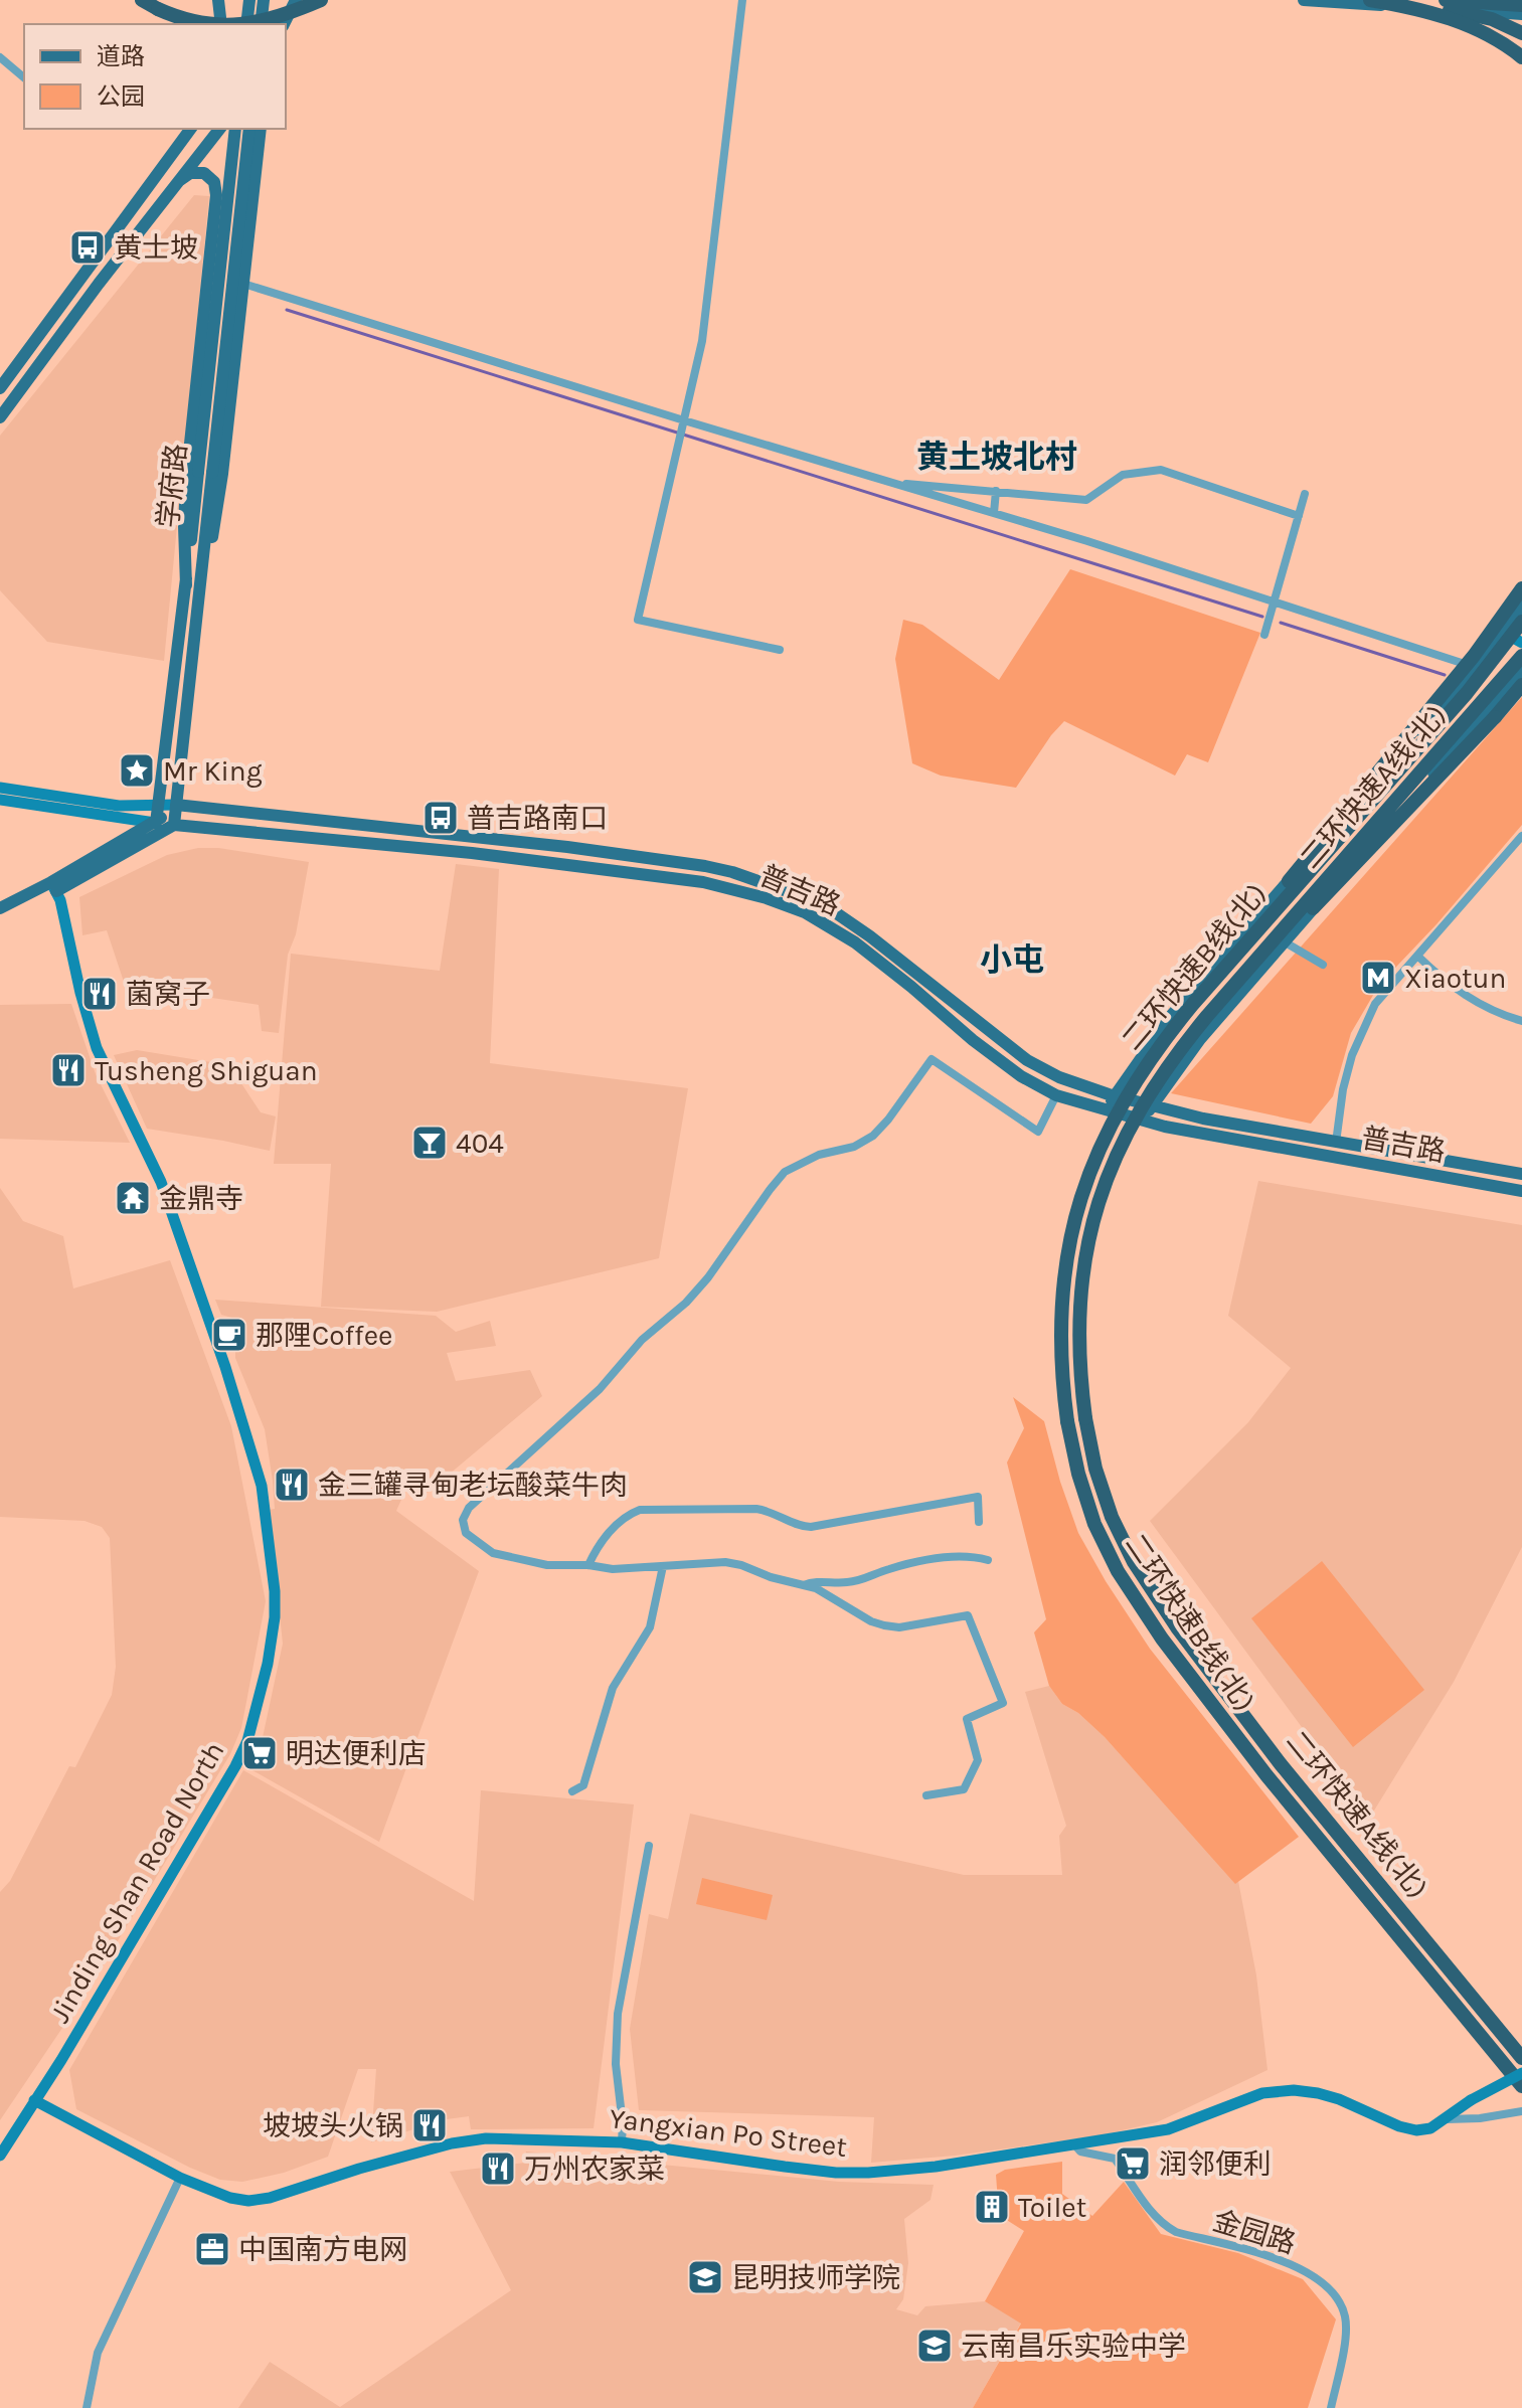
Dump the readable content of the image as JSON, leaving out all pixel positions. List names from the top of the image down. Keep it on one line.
{"streets":{"highway":["二环快速A线(北)","二环快速B线(北)"],"main road":["学府路","普吉路"],"street":["Jinding Shan Road North","Yangxian Po Street","金园路"]},"crossings":[["学府路","普吉路"],["Jinding Shan Road North","Yangxian Po Street"],["Yangxian Po Street","金园路"]],"districts":["黄土坡北村","小屯"],"places":{"bus stop":["黄士坡","普吉路南口"],"place":["Mr King"],"metro station":["Xiaotun"],"restaurant":["菌窝子","Tusheng Shiguan","金三罐寻甸老坛酸菜牛肉","坡坡头火锅","万州农家菜"],"bar":["404"],"temple":["金鼎寺"],"cafe":["那䧉Coffee"],"supermarket":["明达便利店","润邻便利"],"building":["Toilet"],"office":["中国南方电网"],"school or university":["昆明技师学院","云南昌乐实验中学"]},"legend":["道路","公园"]}
